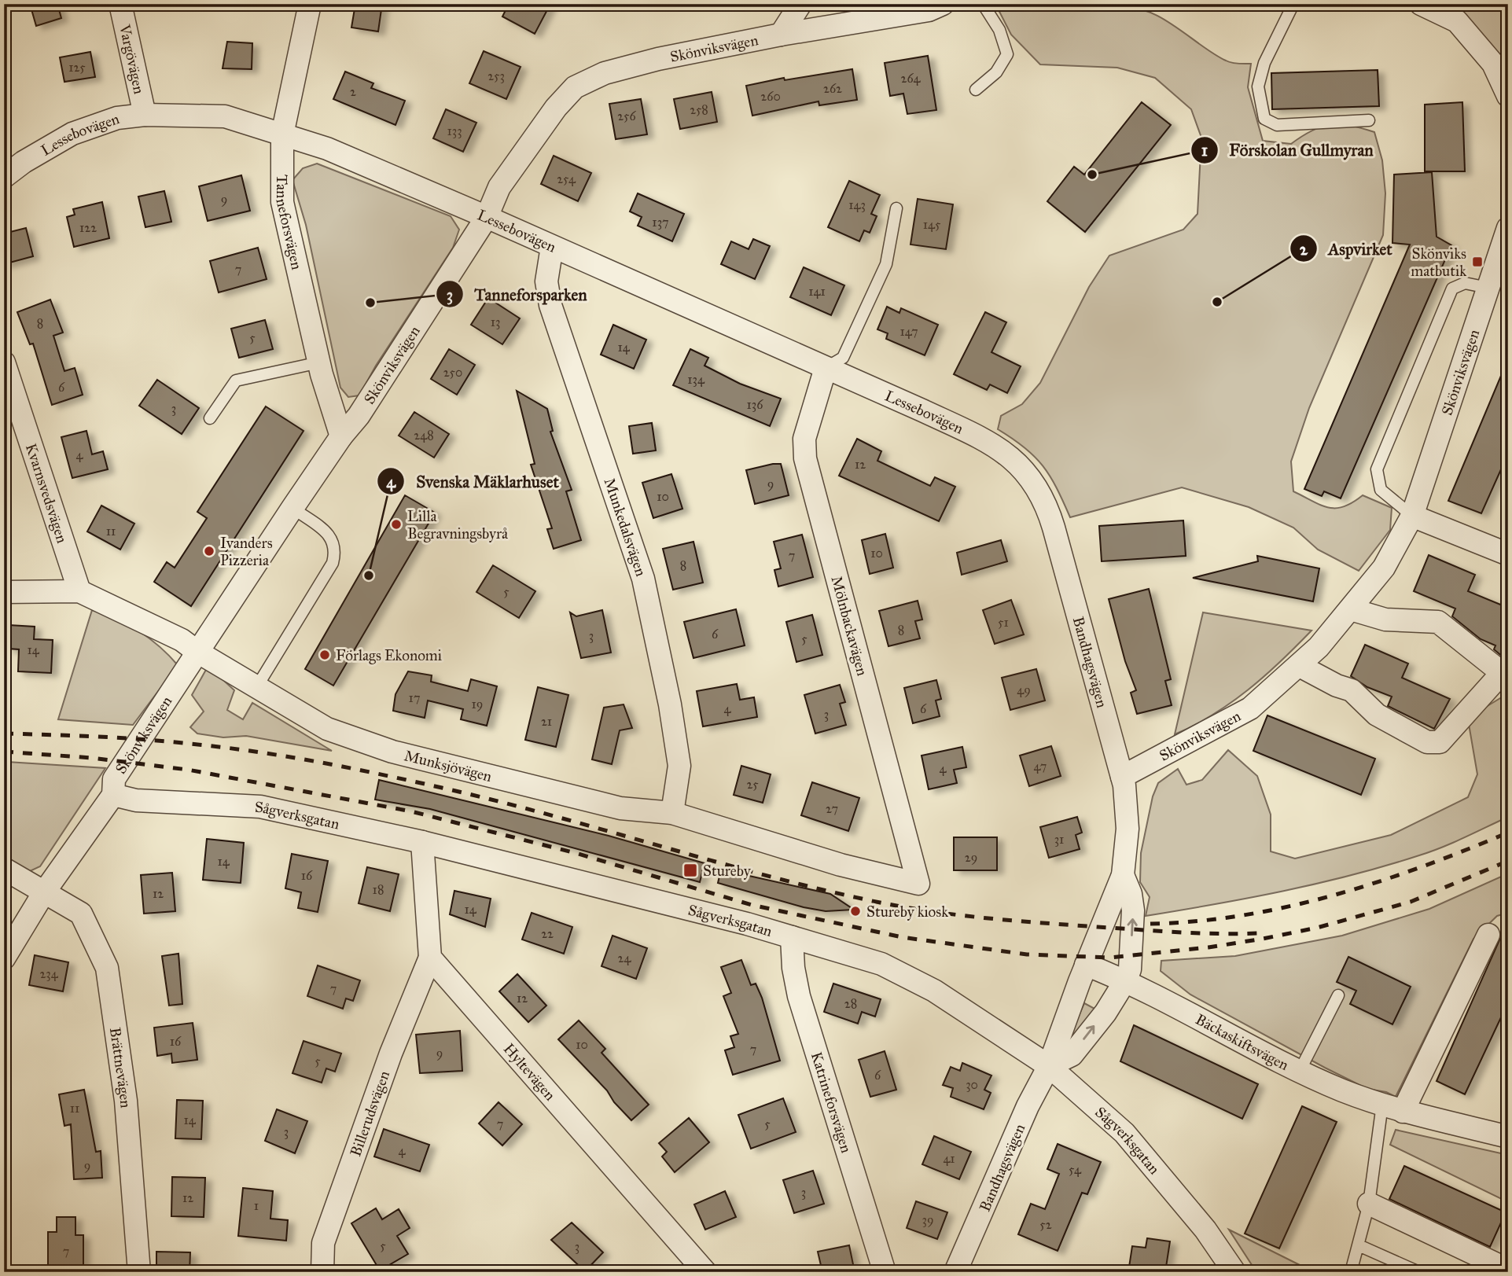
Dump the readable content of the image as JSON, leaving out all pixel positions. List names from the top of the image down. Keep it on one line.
{"streets":{"street":["Skönviksvägen","Vargövägen","Lessebovägen","Tanneforsvägen","Kvarnsvedsvägen","Munkedalsvägen","Mölnbackavägen","Bandhagsvägen","Munksjövägen","Sågverksgatan","Bäckaskiftsvägen","Brättnevägen","Hyltevägen","Katrineforsvägen","Billerudsvägen"]},"crossings":[["Skönviksvägen","Lessebovägen"],["Skönviksvägen","Tanneforsvägen"],["Skönviksvägen","Bandhagsvägen"],["Skönviksvägen","Munksjövägen"],["Skönviksvägen","Sågverksgatan"],["Skönviksvägen","Brättnevägen"],["Vargövägen","Lessebovägen"],["Lessebovägen","Tanneforsvägen"],["Lessebovägen","Munkedalsvägen"],["Lessebovägen","Mölnbackavägen"],["Lessebovägen","Bandhagsvägen"],["Kvarnsvedsvägen","Munksjövägen"],["Munkedalsvägen","Munksjövägen"],["Mölnbackavägen","Munksjövägen"],["Bandhagsvägen","Sågverksgatan"],["Bandhagsvägen","Bäckaskiftsvägen"],["Sågverksgatan","Katrineforsvägen"],["Hyltevägen","Billerudsvägen"]],"places":{"other":["Förskolan Gullmyran","Aspvirket","Tanneforsparken","Lilla Begravningsbyrå","Ivanders Pizzeria","Svenska Mäklarhuset","Förlags Ekonomi","Stureby kiosk"],"transit":["Skönviks matbutik","Stureby"]},"house_numbers":["125","253","264","262","2","260","258","256","133","254","9","143","137","145","122","7","141","13","8","147","5","14","250","134","6","136","3","248","4","12","9","10","11","10","7","8","5","51","8","6","3","5","14","49","17","19","4","6","3","21","47","4","25","27","31","29","14","16","18","12","14","22","24","234","7","12","28","16","10","7","9","5","6","30","11","14","7","5","3","4","41","9","54","3","12","1","39","52","5","3","7"]}
